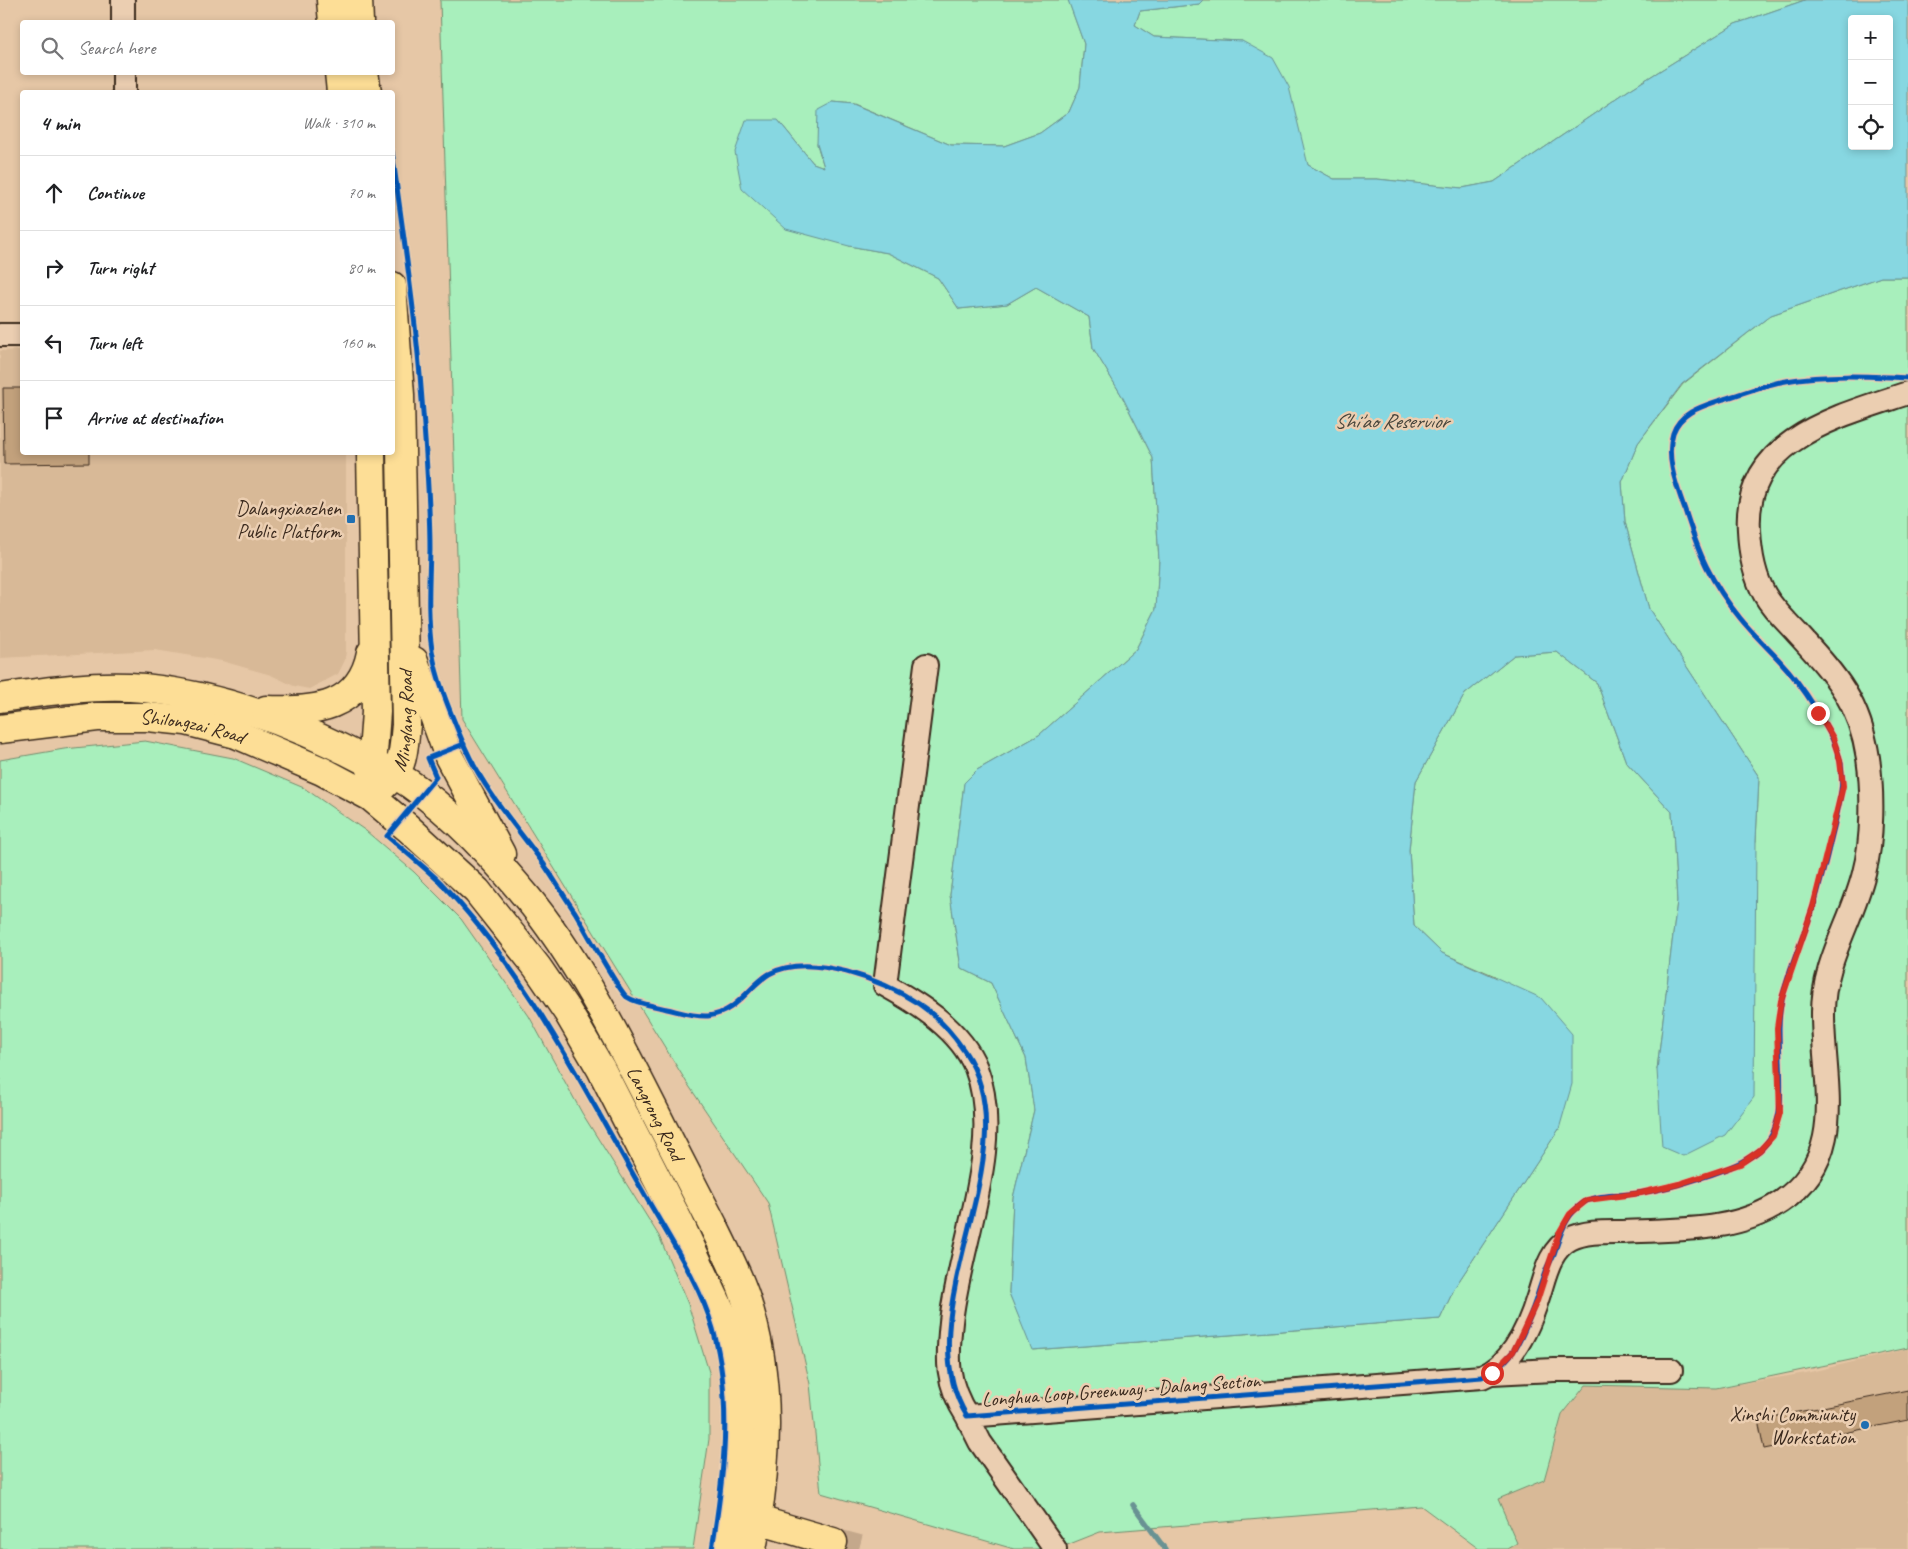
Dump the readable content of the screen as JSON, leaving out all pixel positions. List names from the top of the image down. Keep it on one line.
{"streets":{"main road":["Minglang Road","Shilongzai Road","Langrong Road"],"street":["Longhua Loop Greenway - Dalang Section"]},"crossings":[["Minglang Road","Shilongzai Road"],["Minglang Road","Langrong Road"],["Shilongzai Road","Langrong Road"]],"water":["Shi'ao Reservior"],"places":{"transit":["Dalangxiaozhen Public Platform"],"other":["Xinshi Commiunity Workstation"]},"page":{"map_buttons":["+","−"],"search":"Search here","heading":["4 min","Walk · 310 m"],"list":[["Continue","70 m"],["Turn right","80 m"],["Turn left","160 m"],"Arrive at destination"]}}
